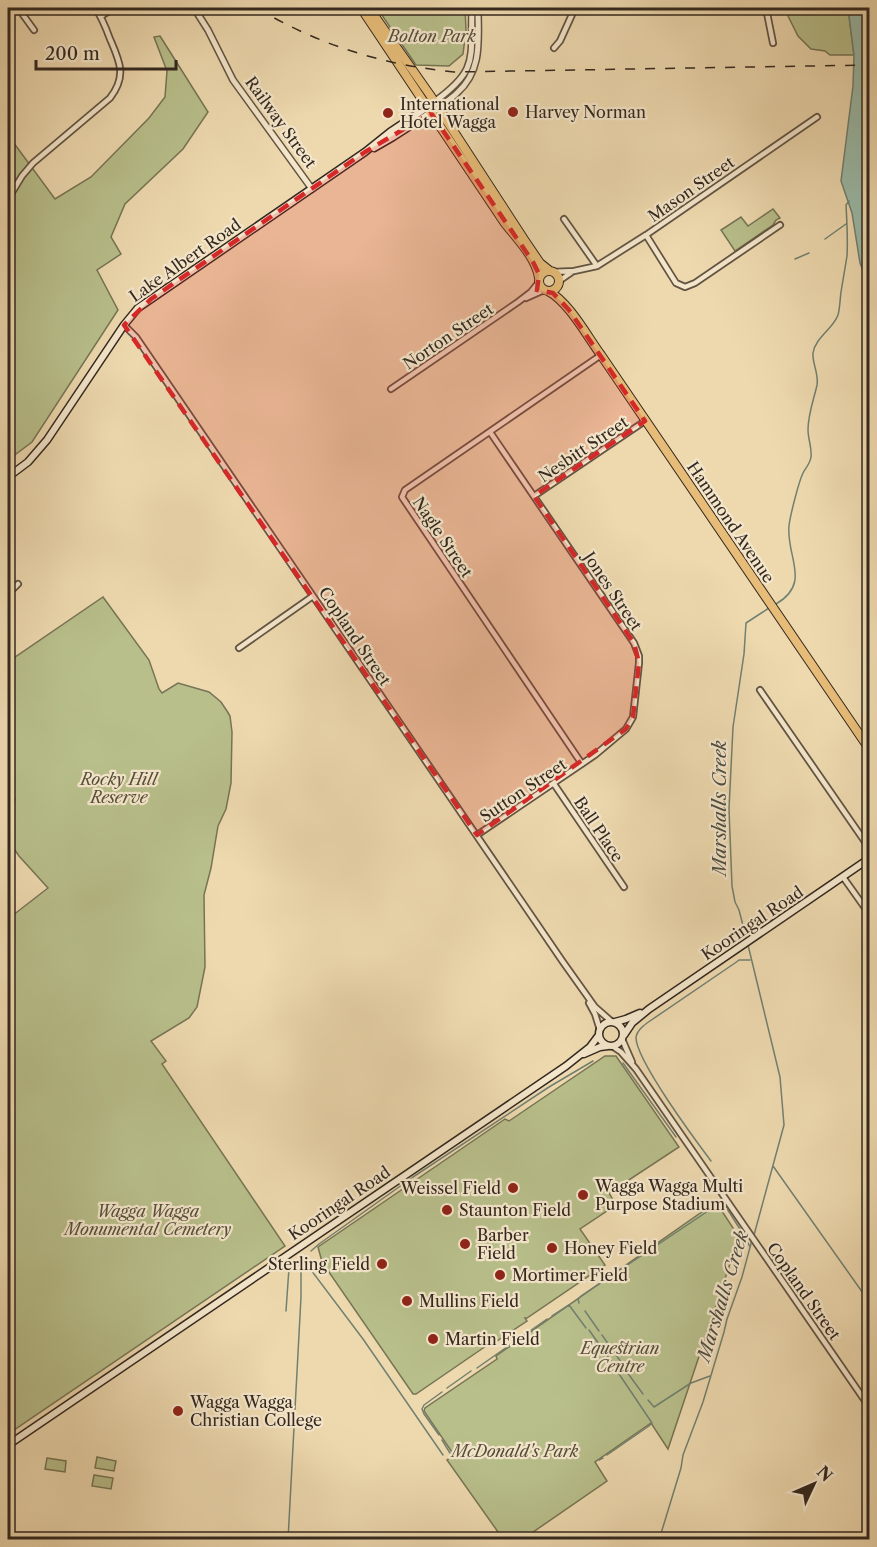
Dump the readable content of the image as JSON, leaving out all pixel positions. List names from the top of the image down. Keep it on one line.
{"streets":{"highway":["Hammond Avenue"],"main road":["Lake Albert Road","Kooringal Road"],"street":["Railway Street","Mason Street","Norton Street","Nesbitt Street","Nagle Street","Jones Street","Copland Street","Sutton Street","Ball Place"]},"crossings":[["Railway Street","Lake Albert Road"],["Mason Street","Norton Street"],["Mason Street","Hammond Avenue"],["Lake Albert Road","Copland Street"],["Norton Street","Hammond Avenue"],["Nesbitt Street","Hammond Avenue"],["Nesbitt Street","Jones Street"],["Hammond Avenue","Nagle Street"],["Nagle Street","Jones Street"],["Nagle Street","Sutton Street"],["Jones Street","Sutton Street"],["Copland Street","Sutton Street"],["Copland Street","Kooringal Road"],["Sutton Street","Ball Place"]],"water":["Marshalls Creek"],"parks":["Bolton Park","Rocky Hill Reserve","Wagga Wagga Monumental Cemetery","Equestrian Centre","McDonald's Park"],"places":["Harvey Norman","International Hotel Wagga","Weissel Field","Wagga Wagga Multi Purpose Stadium","Staunton Field","Barber Field","Honey Field","Sterling Field","Mortimer Field","Mullins Field","Martin Field","Wagga Wagga Christian College"],"scale_bar":"200 m","north":"top right"}
